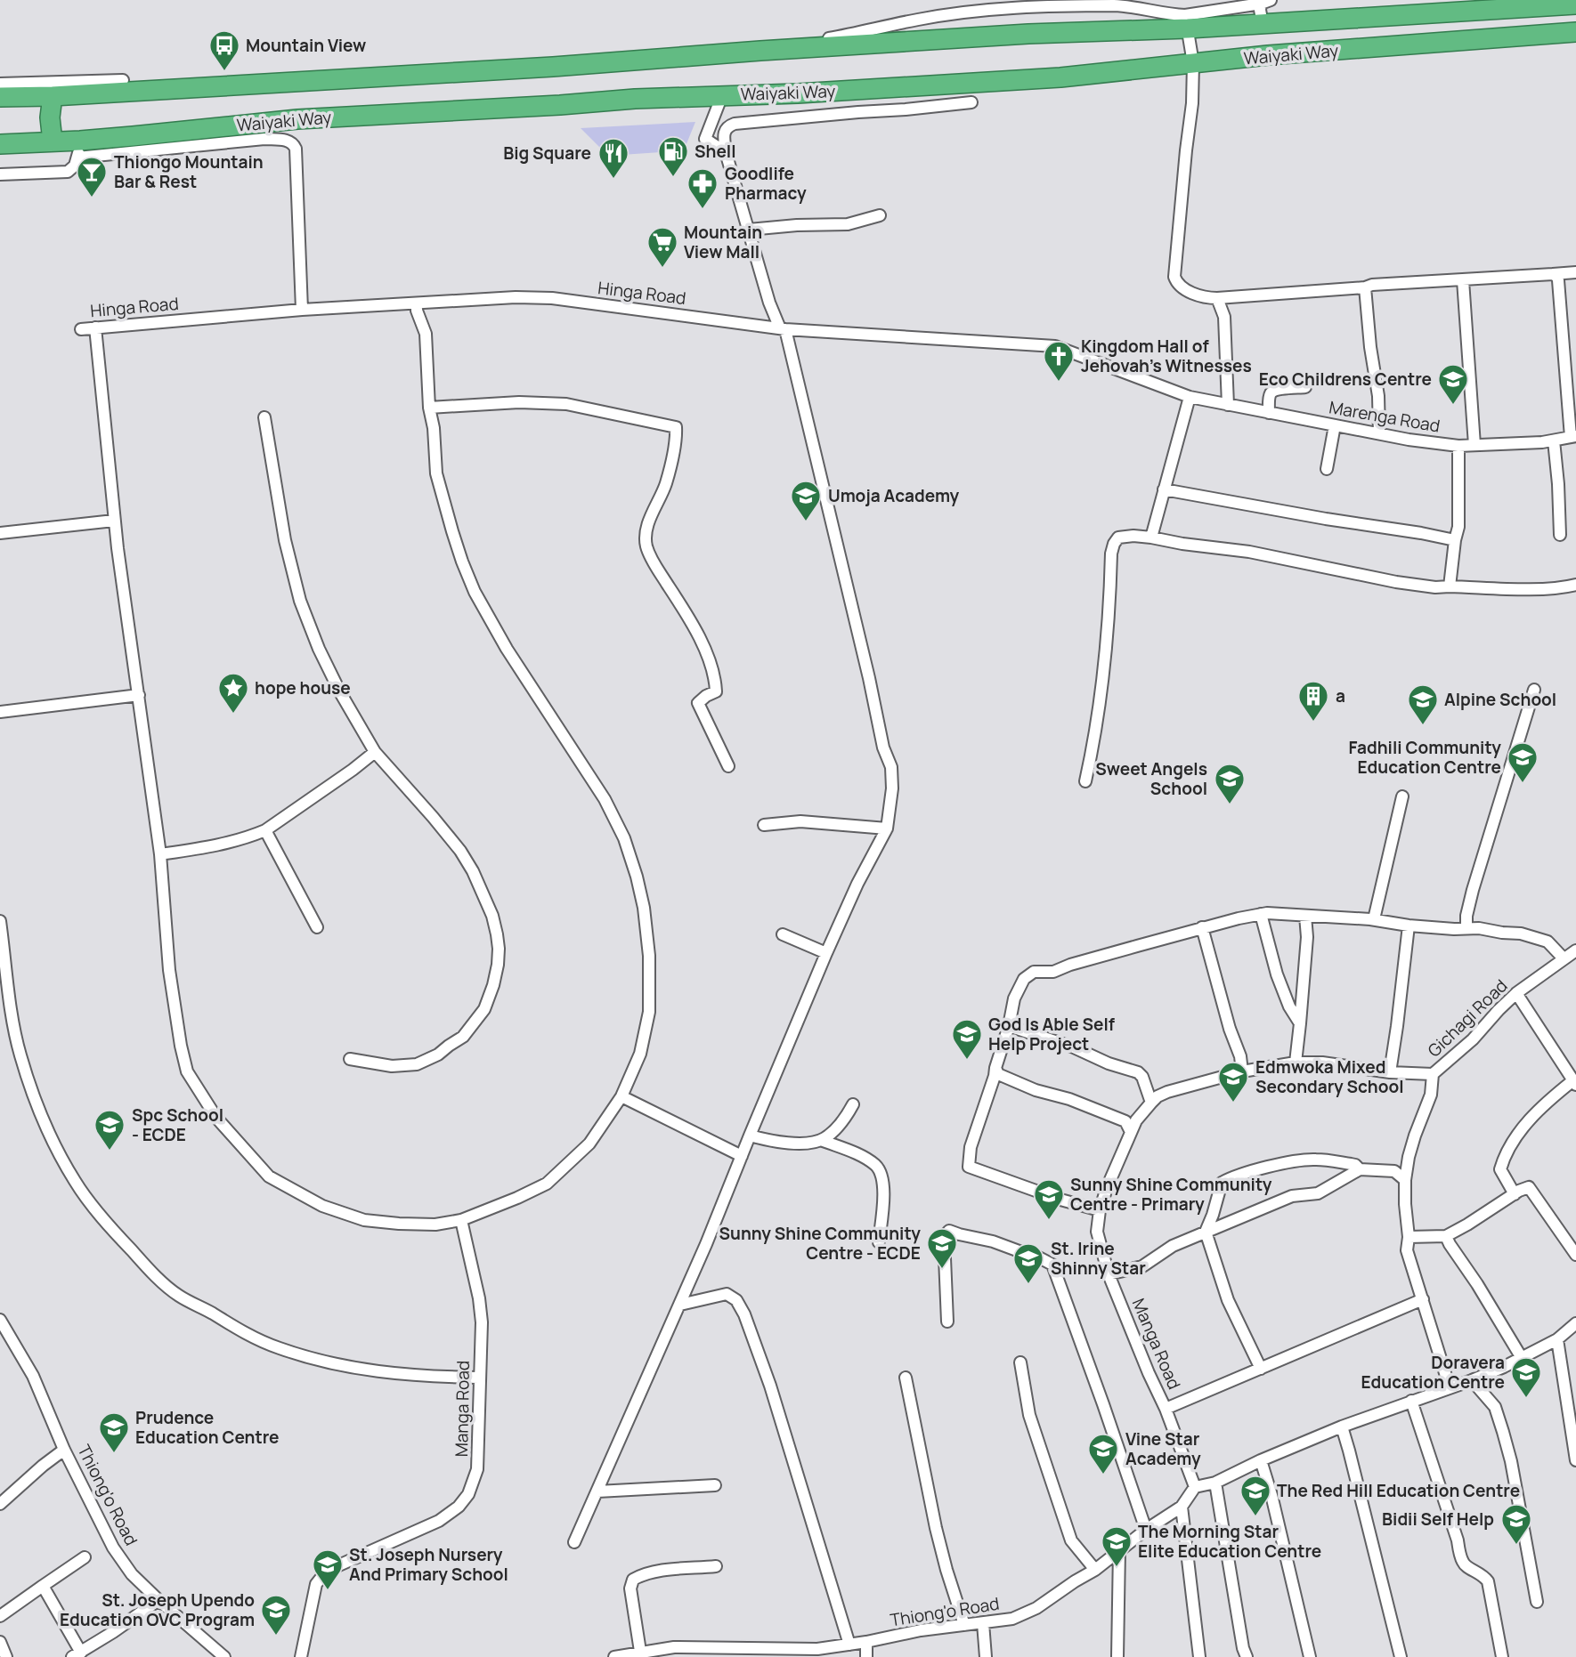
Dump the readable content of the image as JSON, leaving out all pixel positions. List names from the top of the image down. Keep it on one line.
{"streets":{"highway":["Waiyaki Way"],"street":["Hinga Road","Marenga Road","Gichagi Road","Manga Road","Thiong'o Road"]},"crossings":[["Hinga Road","Marenga Road"],["Gichagi Road","Manga Road"],["Manga Road","Thiong'o Road"]],"places":{"bus stop":["Mountain View"],"fuel station":["Shell"],"restaurant":["Big Square"],"bar":["Thiongo Mountain Bar & Rest"],"pharmacy":["Goodlife Pharmacy"],"supermarket":["Mountain View Mall"],"church":["Kingdom Hall of Jehovah's Witnesses"],"school or university":["Eco Childrens Centre","Umoja Academy","Alpine School","Fadhili Community Education Centre","Sweet Angels School","God Is Able Self Help Project","Edmwoka Mixed Secondary School","Spc School - ECDE","Sunny Shine Community Centre - Primary","Sunny Shine Community Centre - ECDE","St. Irine Shinny Star","Doravera Education Centre","Prudence Education Centre","Vine Star Academy","The Red Hill Education Centre","Bidii Self Help","The Morning Star Elite Education Centre","St. Joseph Nursery And Primary School","St. Joseph Upendo Education OVC Program"],"place":["hope house"],"building":["a"]}}
